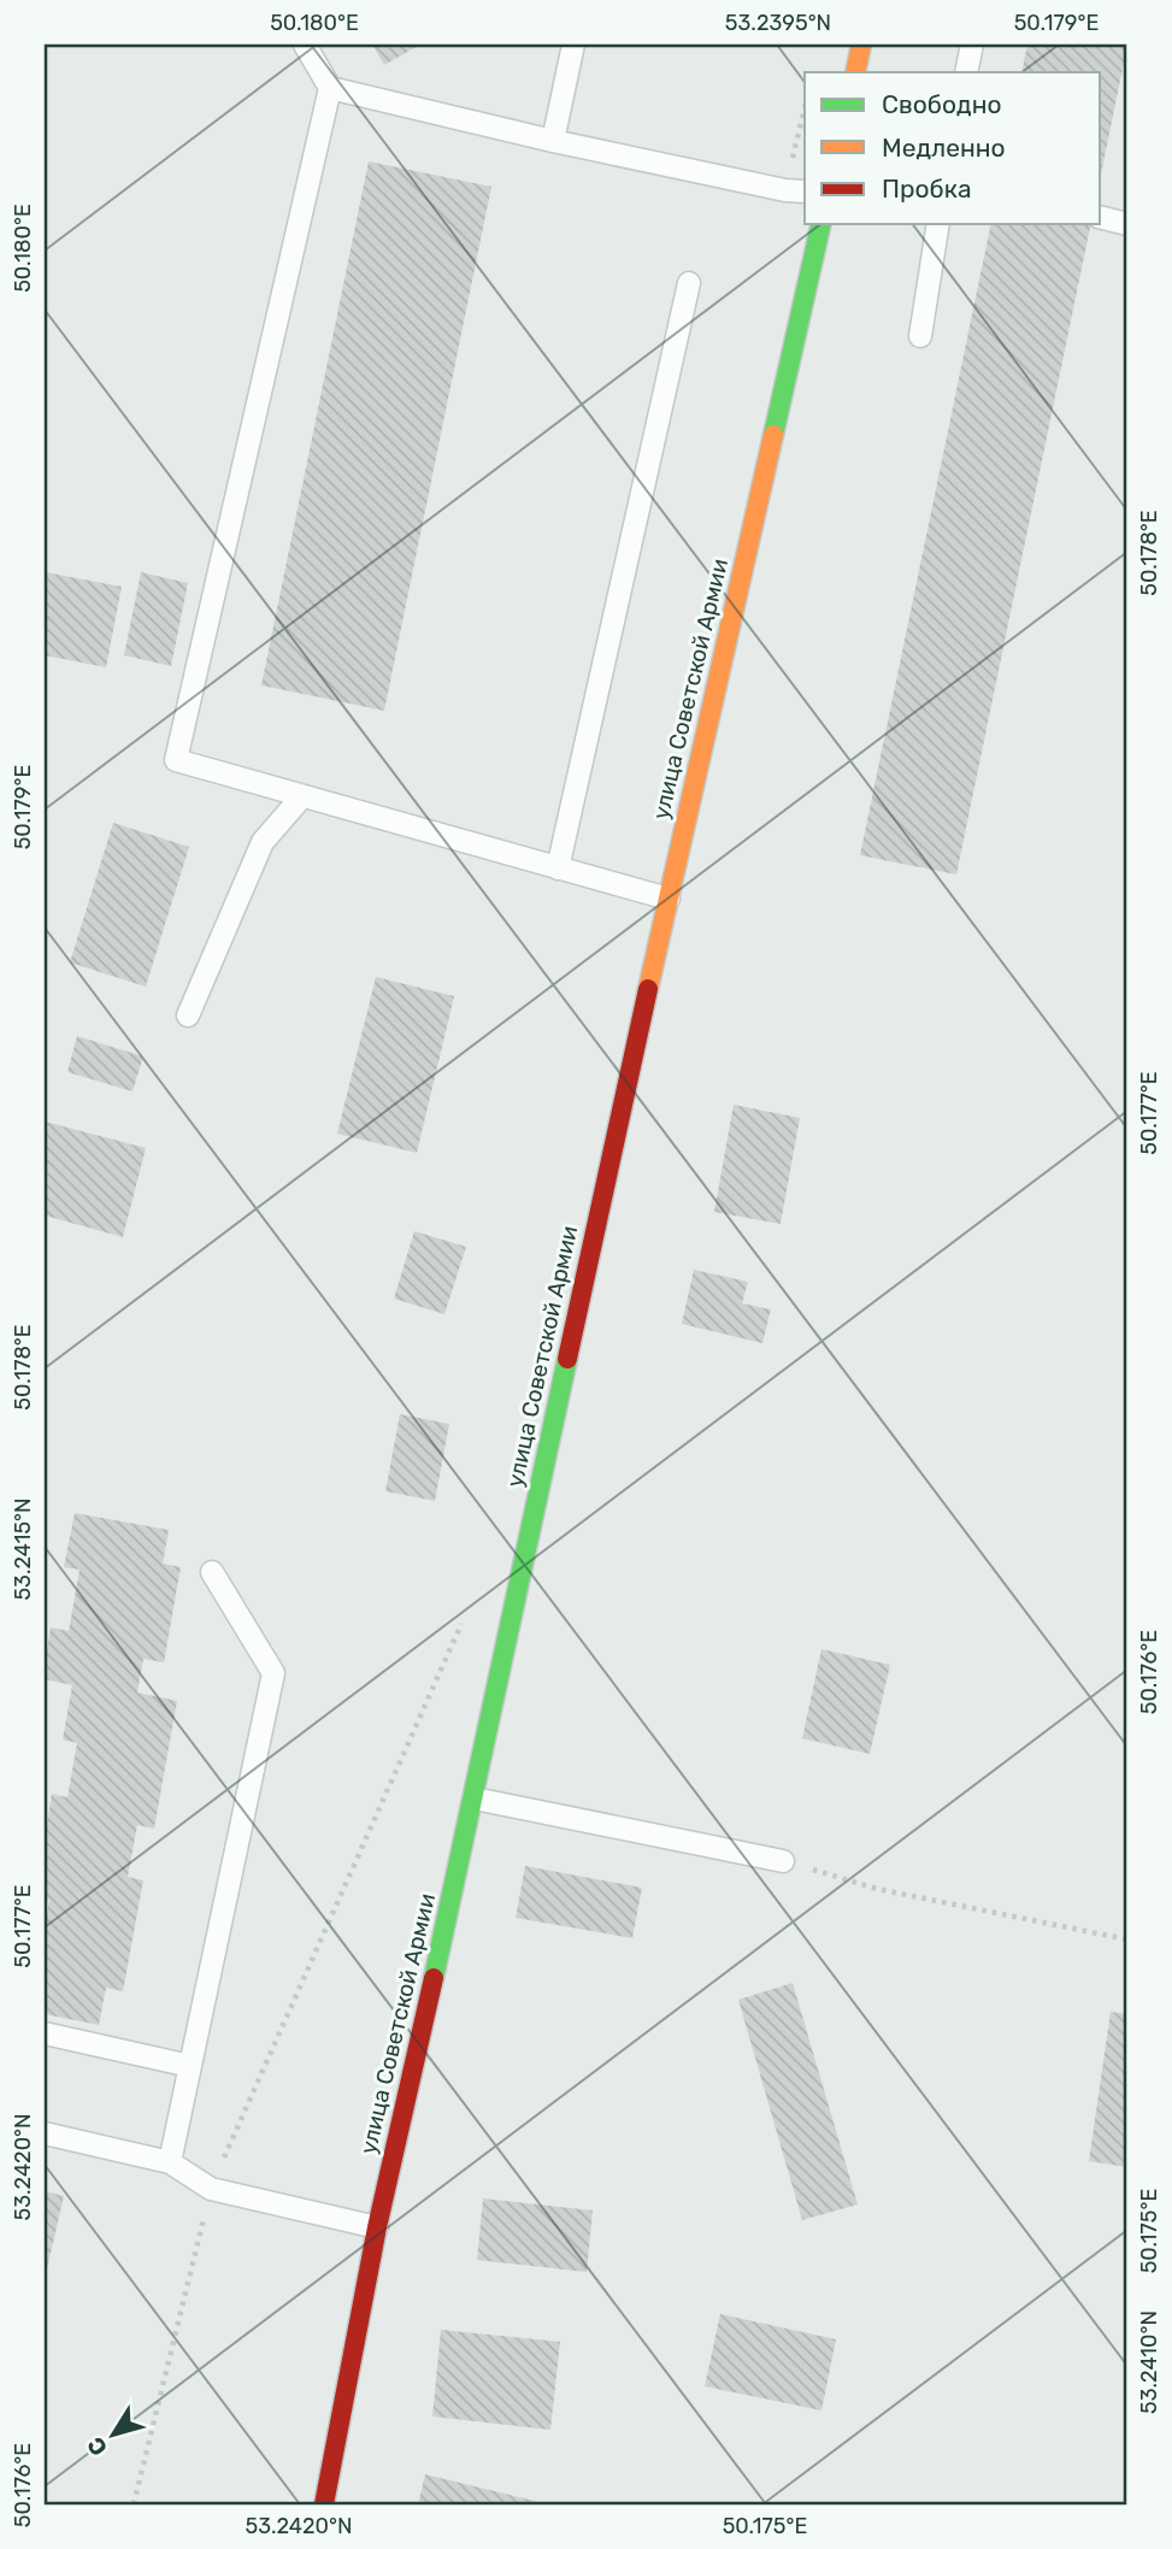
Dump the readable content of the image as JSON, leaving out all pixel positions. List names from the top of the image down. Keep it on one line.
{"streets":{"street":["улица Советской Армии"]},"legend":["Свободно","Медленно","Пробка"],"north":"bottom left","coordinates":["50.180°E","53.2395°N","50.179°E","50.178°E","50.177°E","53.2415°N","50.176°E","53.2420°N","50.175°E","53.2410°N"]}
